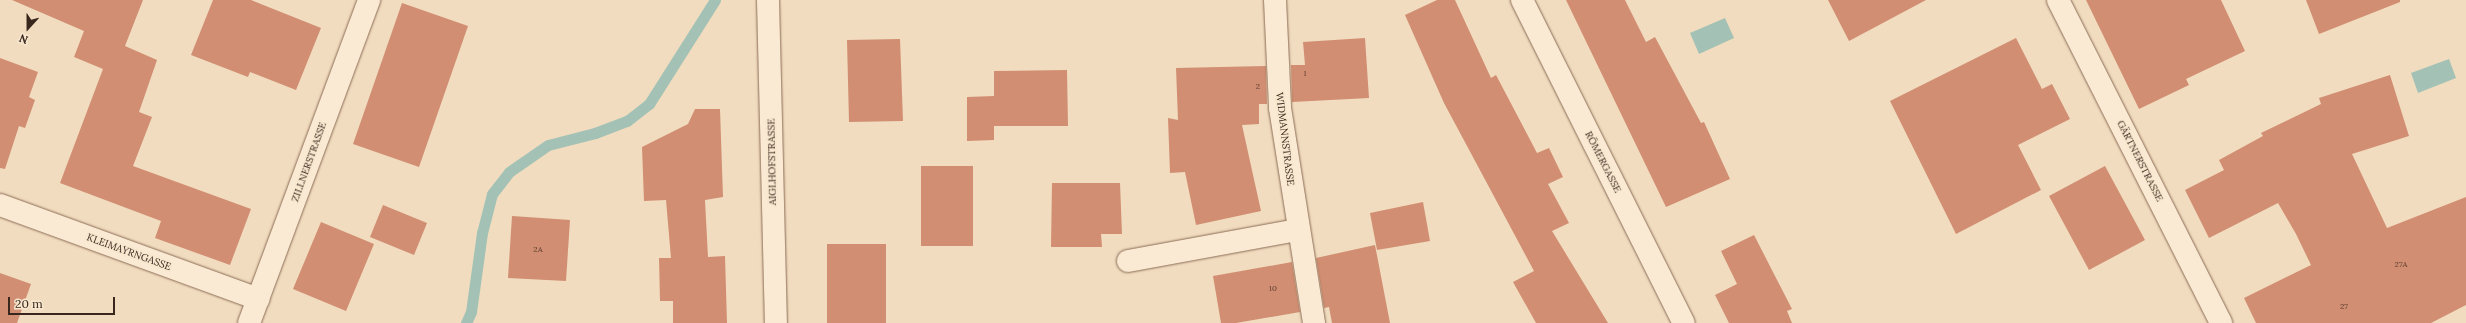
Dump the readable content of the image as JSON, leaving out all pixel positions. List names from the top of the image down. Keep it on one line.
{"streets":{"street":["WIDMANNSTRASSE","GÄRTNERSTRASSE","ZILLNERSTRASSE","AIGLHOFSTRASSE","RÖMERGASSE","KLEIMAYRNGASSE"]},"crossings":[["ZILLNERSTRASSE","KLEIMAYRNGASSE"]],"house_numbers":["1","2","2A","27A","10","27"],"scale_bar":"20 m","north":"bottom"}
